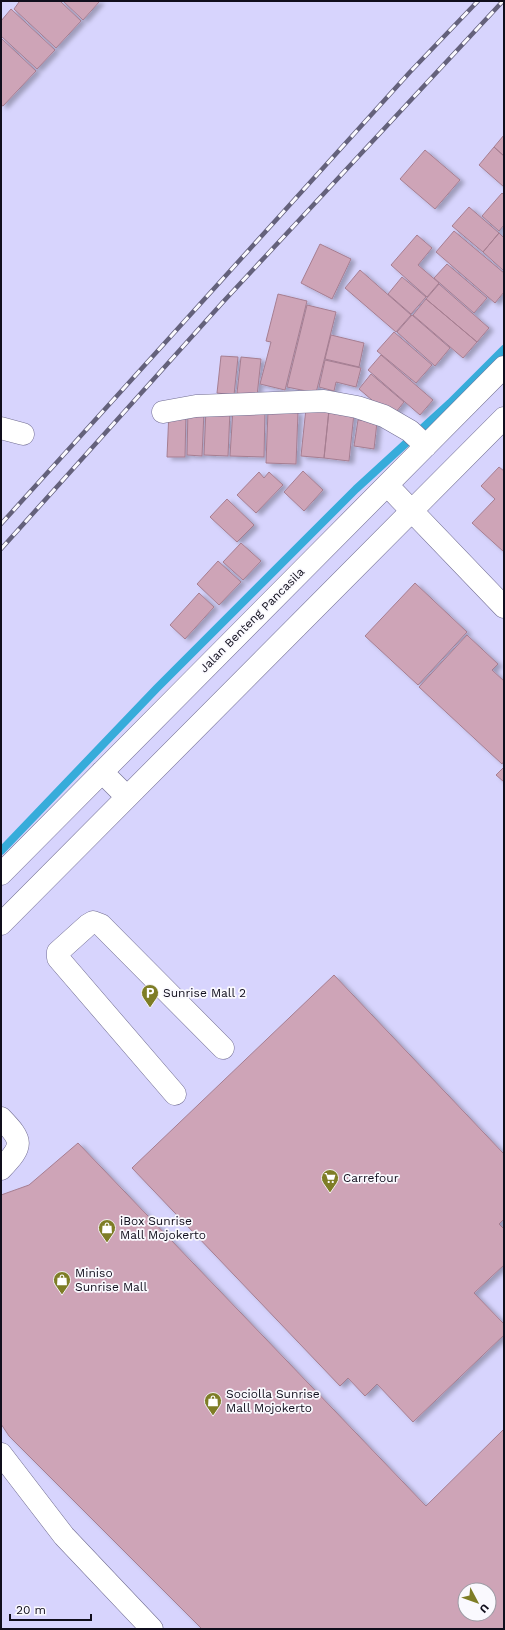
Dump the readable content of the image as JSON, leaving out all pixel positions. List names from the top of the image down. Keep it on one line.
{"streets":{"street":["Jalan Benteng Pancasila"]},"places":{"parking":["Sunrise Mall 2"],"supermarket":["Carrefour"],"shop":["iBox Sunrise Mall Mojokerto","Miniso Sunrise Mall","Sociolla Sunrise Mall Mojokerto"]},"scale_bar":"20 m","north":"bottom right"}
